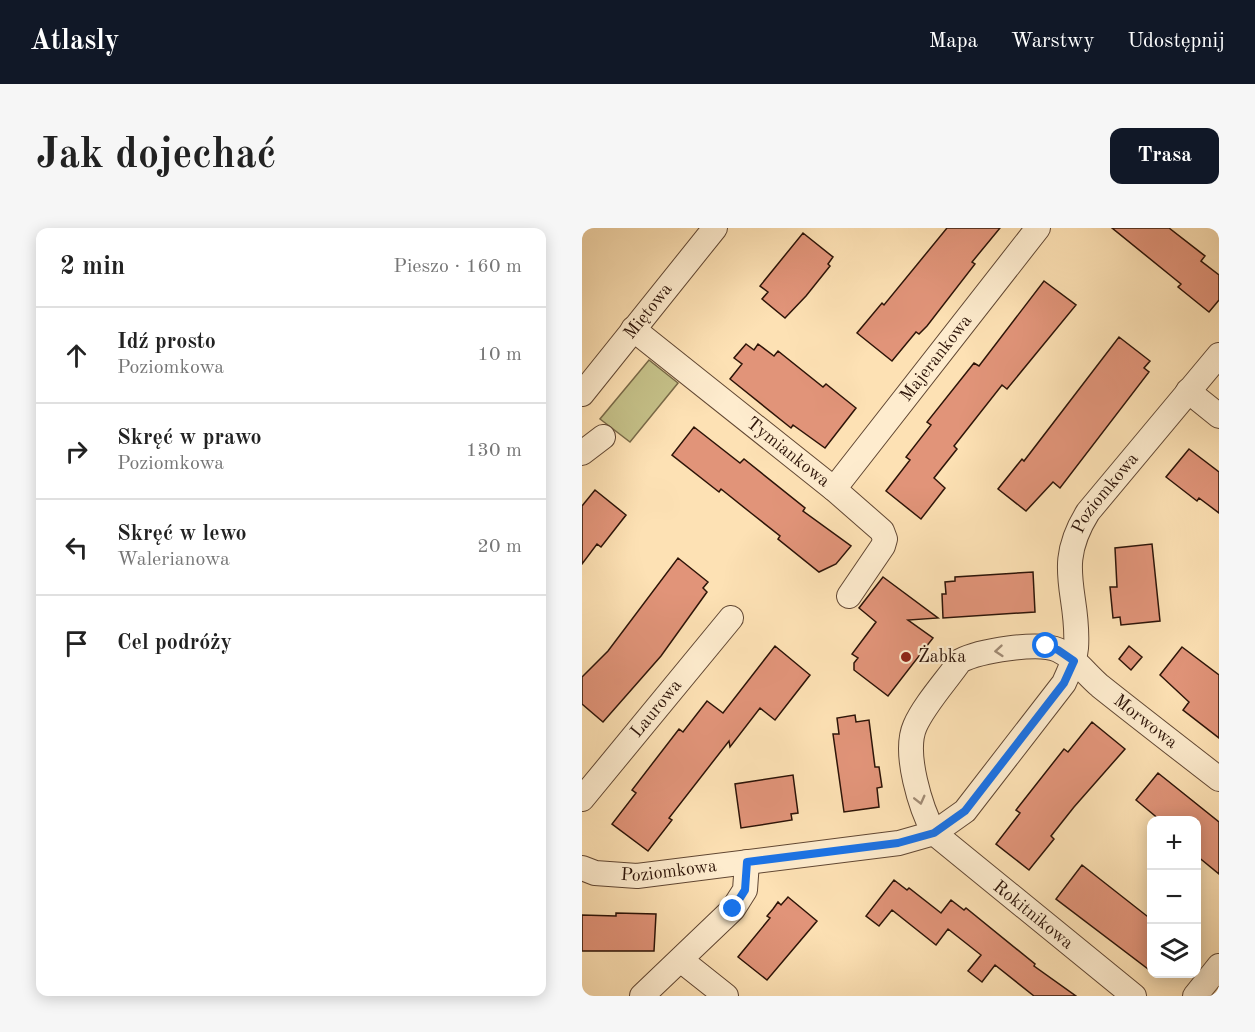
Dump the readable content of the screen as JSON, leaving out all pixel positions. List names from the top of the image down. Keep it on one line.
{"streets":{"street":["Miętowa","Majerankowa","Tymiankowa","Poziomkowa","Laurowa","Morwowa","Rokitnikowa"]},"crossings":[["Miętowa","Tymiankowa"],["Majerankowa","Tymiankowa"],["Poziomkowa","Morwowa"],["Poziomkowa","Rokitnikowa"]],"places":["Żabka"],"page":{"header":"Atlasly","nav":["Mapa","Warstwy","Udostępnij"],"buttons":"Trasa","title":"Jak dojechać","heading":["2 min","Pieszo · 160 m"],"list":[["Idź prosto","Poziomkowa","10 m"],["Skręć w prawo","Poziomkowa","130 m"],["Skręć w lewo","Walerianowa","20 m"],"Cel podróży"],"map_buttons":["+","−"]}}
